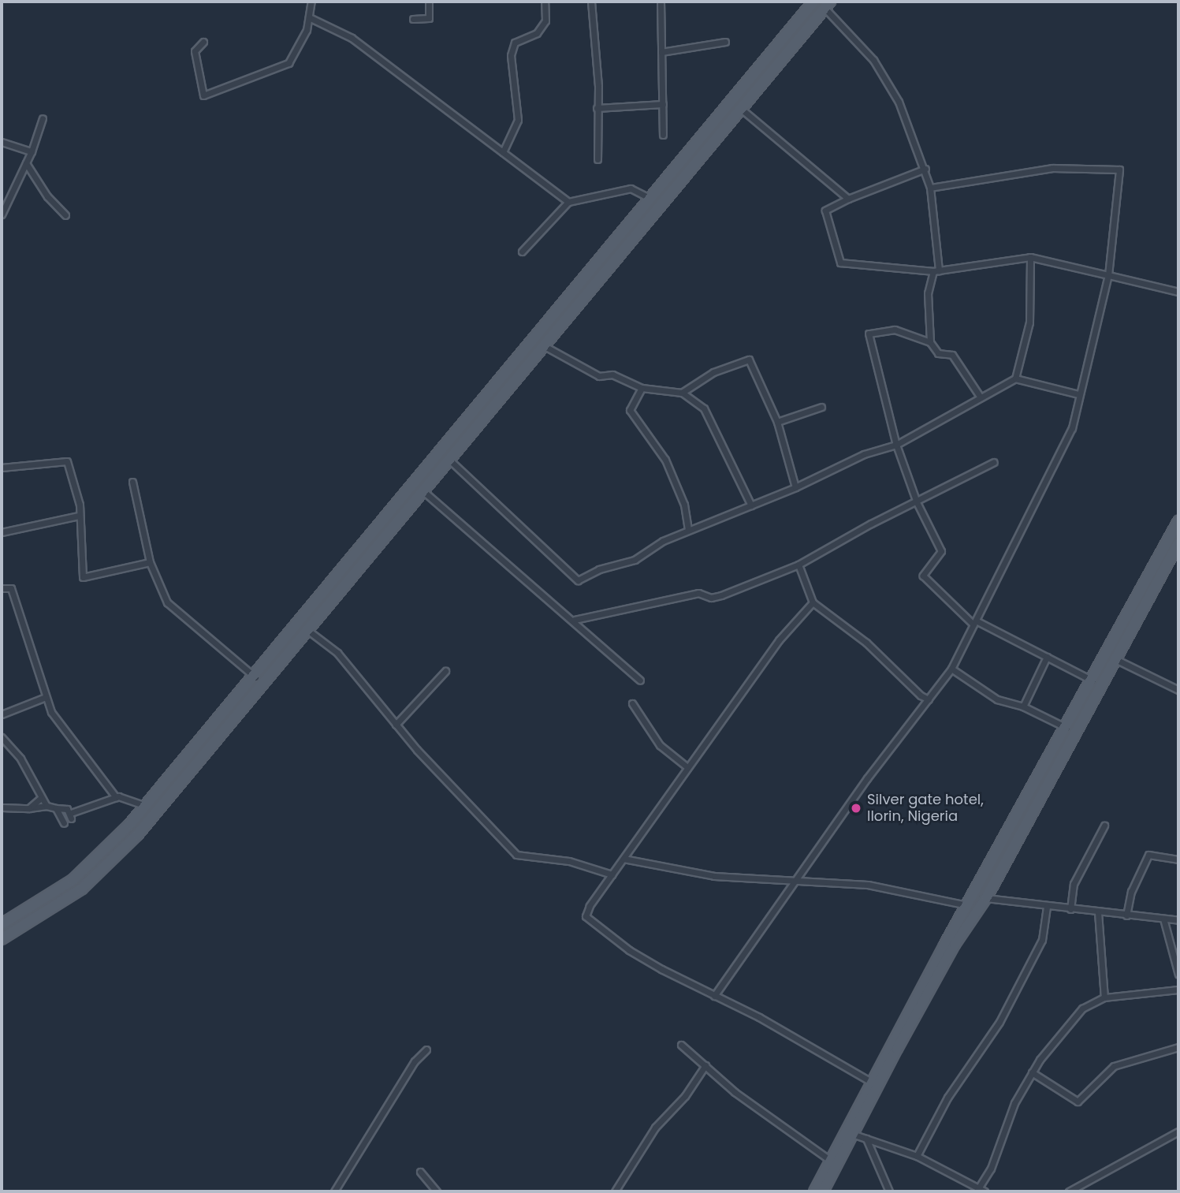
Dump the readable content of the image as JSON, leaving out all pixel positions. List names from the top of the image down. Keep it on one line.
{"places":["Silver gate hotel, Ilorin, Nigeria"]}
